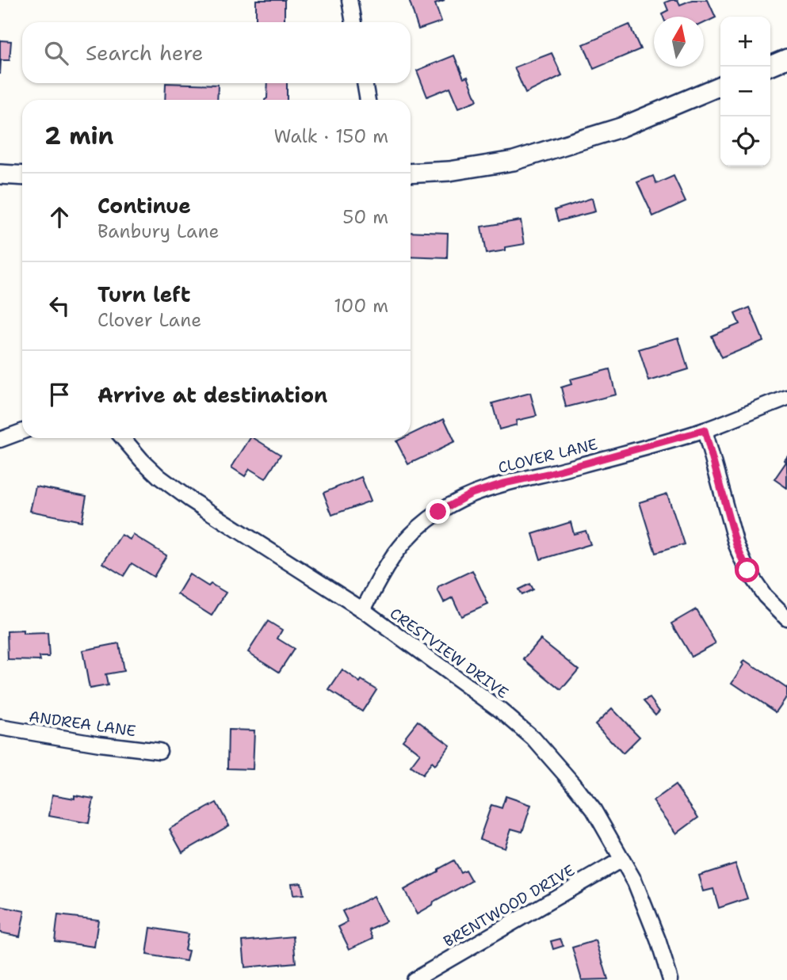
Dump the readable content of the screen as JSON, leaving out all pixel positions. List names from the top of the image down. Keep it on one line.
{"streets":{"street":["CLOVER LANE","CRESTVIEW DRIVE","ANDREA LANE","BRENTWOOD DRIVE"]},"crossings":[["CLOVER LANE","CRESTVIEW DRIVE"],["CRESTVIEW DRIVE","BRENTWOOD DRIVE"]],"north":"top","page":{"map_buttons":["+","−"],"search":"Search here","heading":["2 min","Walk · 150 m"],"list":[["Continue","Banbury Lane","50 m"],["Turn left","Clover Lane","100 m"],"Arrive at destination"]}}
